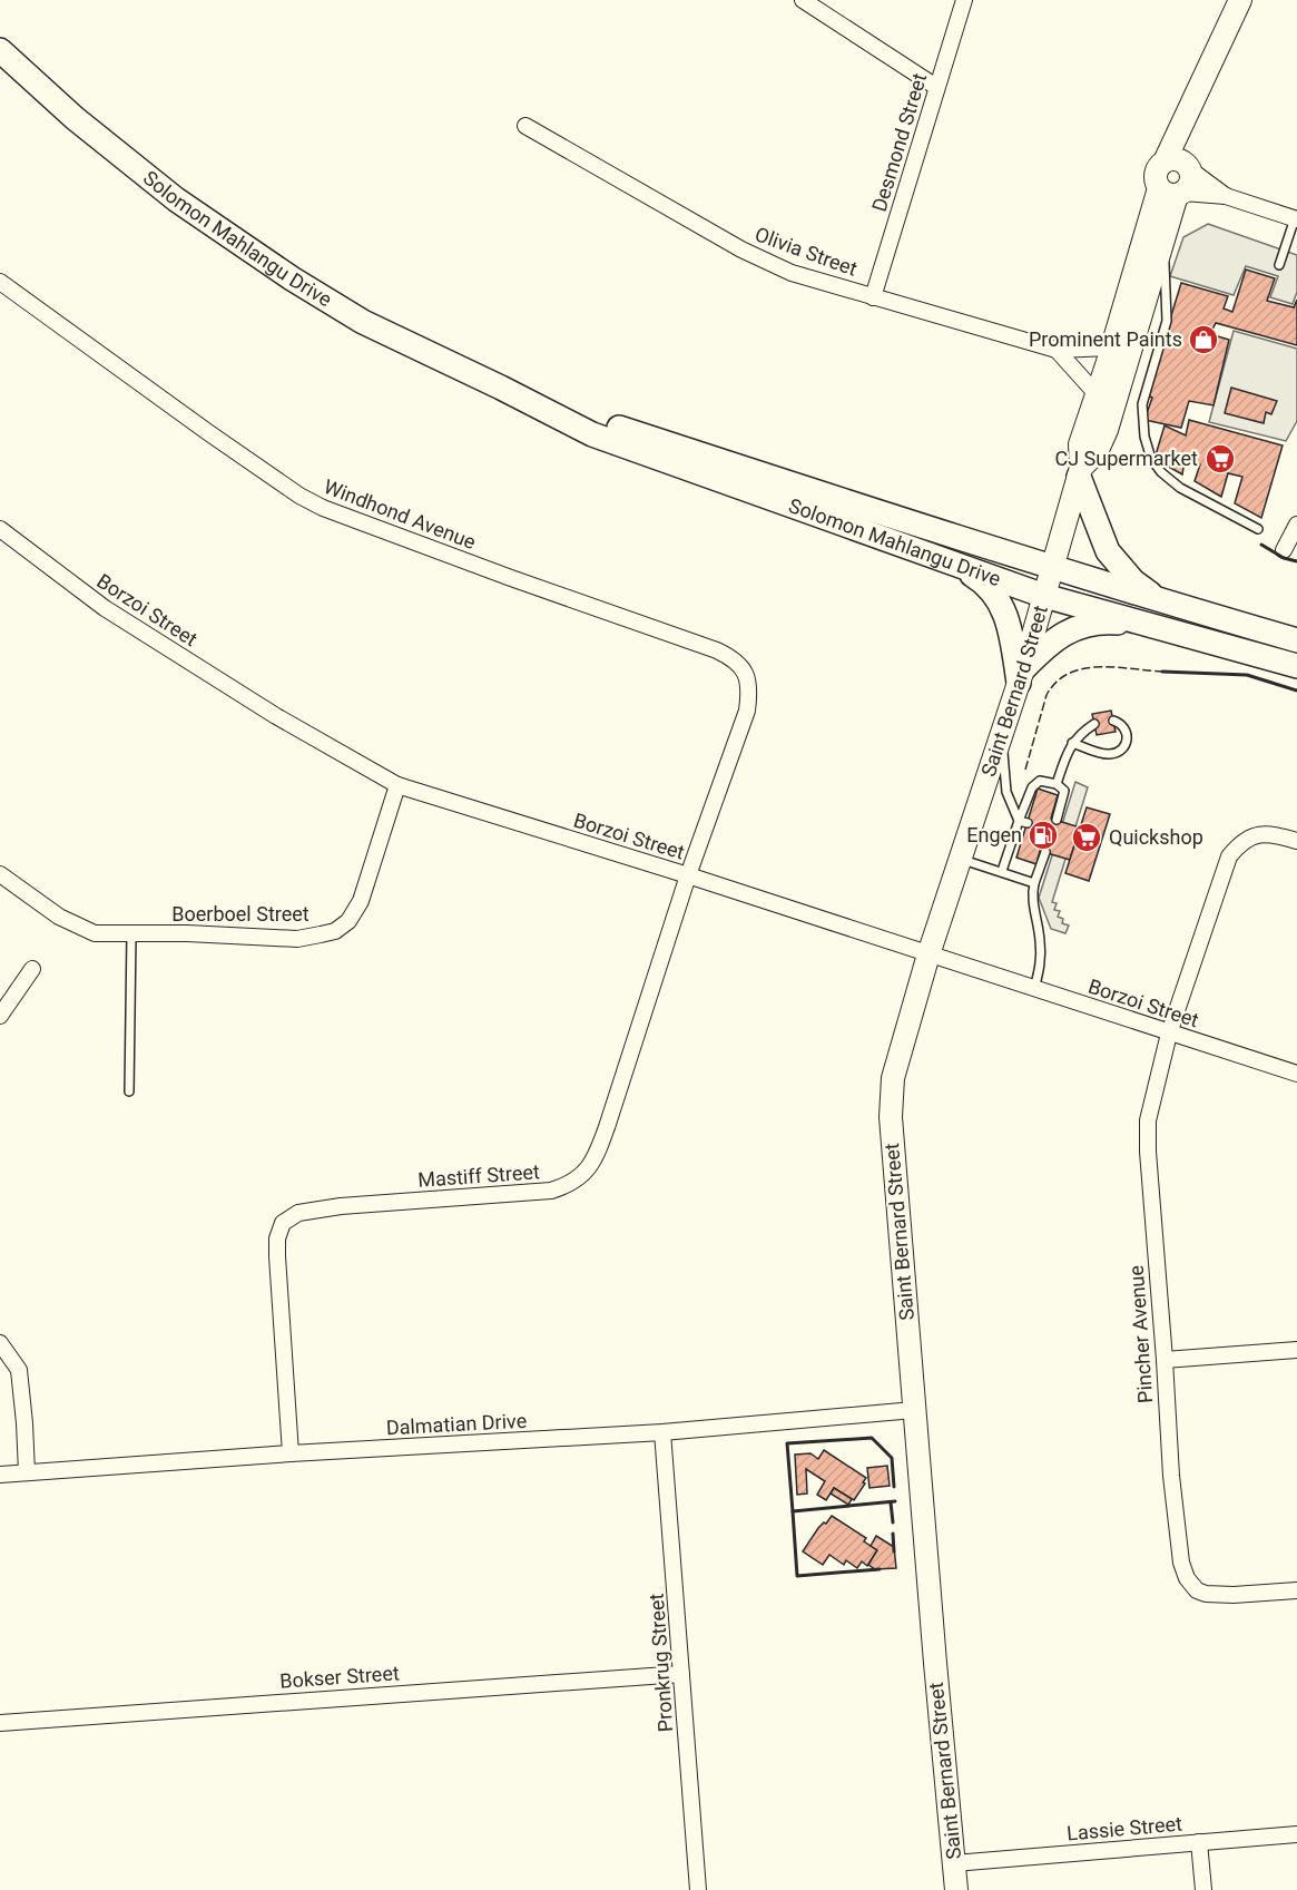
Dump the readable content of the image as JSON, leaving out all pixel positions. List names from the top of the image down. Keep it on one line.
{"streets":{"main road":["Solomon Mahlangu Drive"],"street":["Desmond Street","Olivia Street","Windhond Avenue","Borzoi Street","Saint Bernard Street","Boerboel Street","Mastiff Street","Pincher Avenue","Dalmatian Drive","Pronkrug Street","Bokser Street","Lassie Street"]},"crossings":[["Desmond Street","Olivia Street"],["Solomon Mahlangu Drive","Saint Bernard Street"],["Windhond Avenue","Mastiff Street"],["Borzoi Street","Saint Bernard Street"],["Borzoi Street","Boerboel Street"],["Borzoi Street","Mastiff Street"],["Borzoi Street","Pincher Avenue"],["Saint Bernard Street","Dalmatian Drive"],["Saint Bernard Street","Lassie Street"],["Mastiff Street","Dalmatian Drive"],["Dalmatian Drive","Pronkrug Street"],["Pronkrug Street","Bokser Street"]],"places":{"shop":["Prominent Paints"],"supermarket":["CJ Supermarket","Quickshop"],"fuel station":["Engen"]}}
